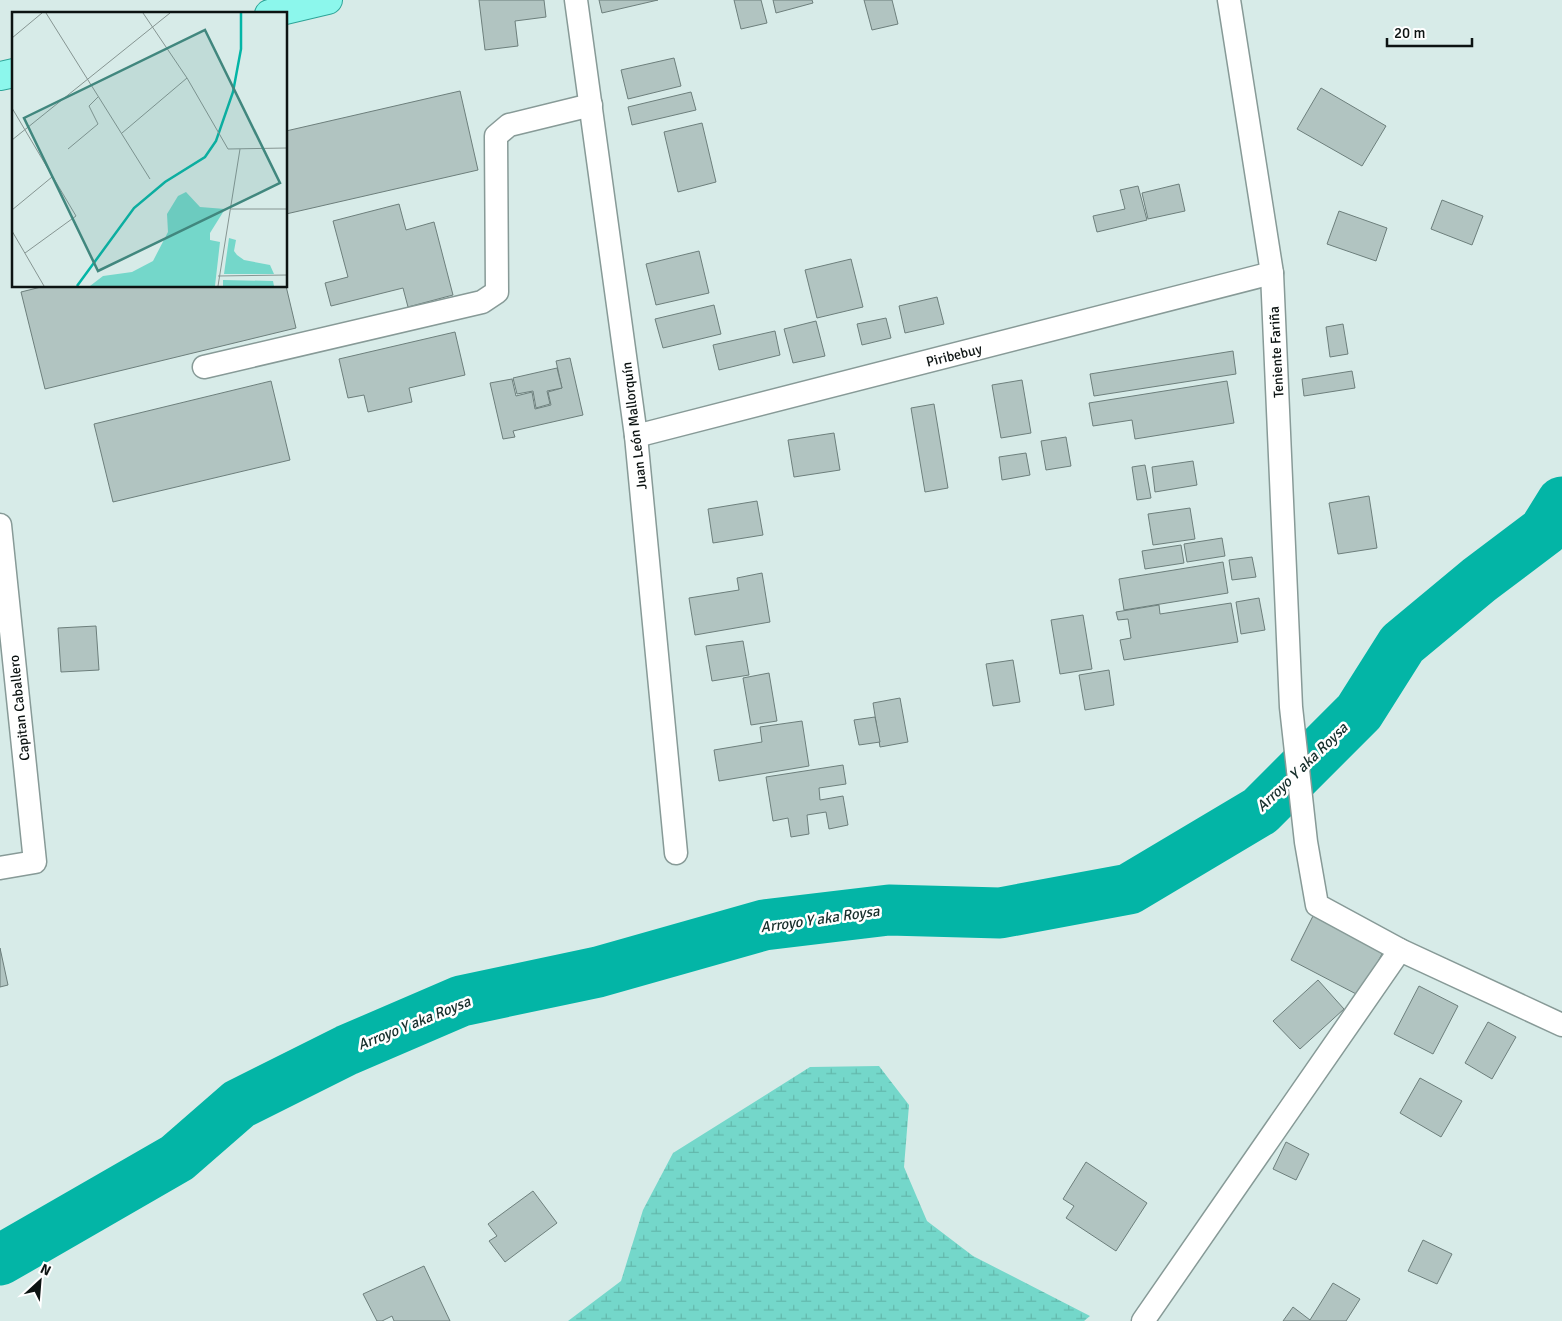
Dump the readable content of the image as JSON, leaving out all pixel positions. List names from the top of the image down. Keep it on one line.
{"streets":{"street":["Teniente Fariña","Piribebuy","Juan León Mallorquín","Capitan Caballero"]},"crossings":[["Teniente Fariña","Piribebuy"],["Piribebuy","Juan León Mallorquín"]],"water":["Arroyo Y aka Roysa"],"scale_bar":"20 m","north":"top right"}
